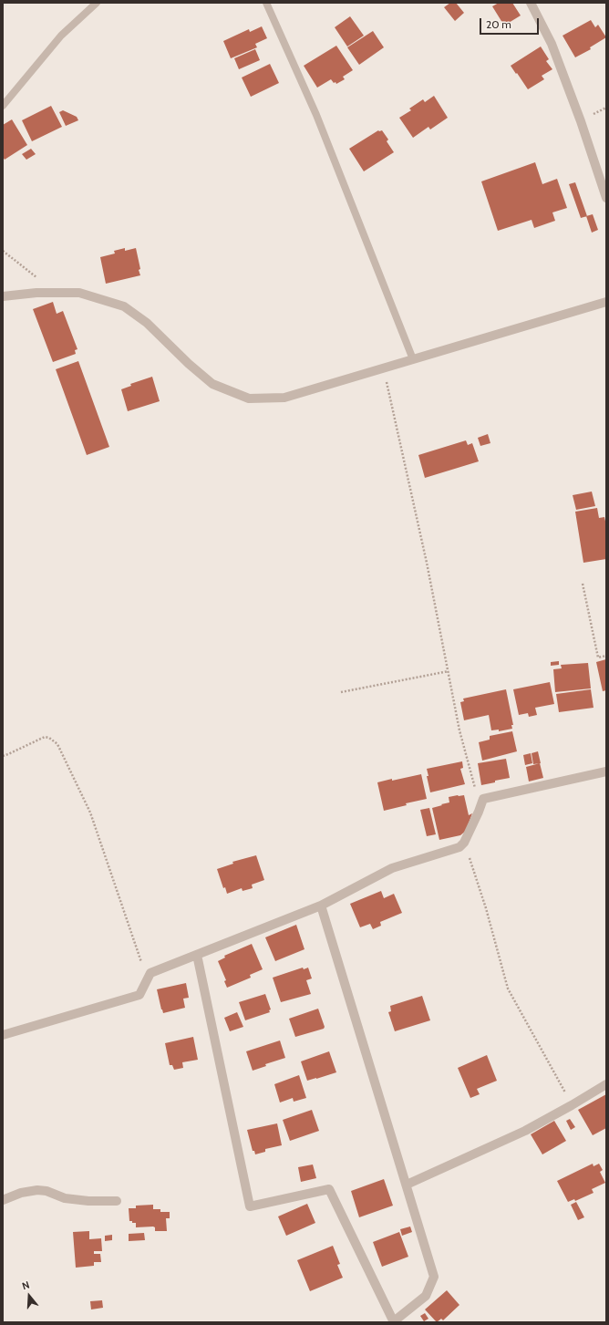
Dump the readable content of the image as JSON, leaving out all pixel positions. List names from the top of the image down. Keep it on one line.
{"scale_bar":"20 m","north":"top"}
